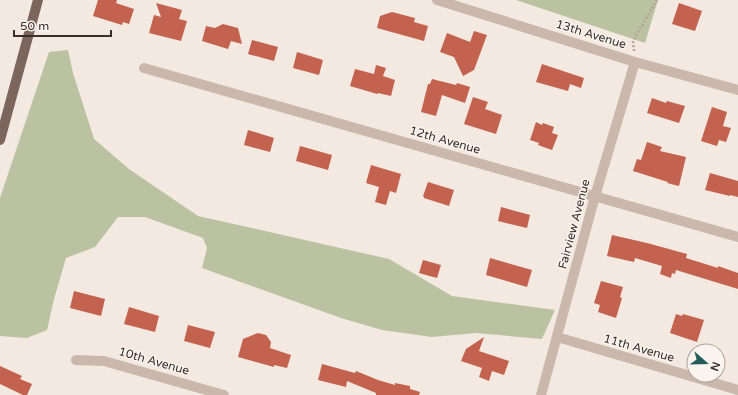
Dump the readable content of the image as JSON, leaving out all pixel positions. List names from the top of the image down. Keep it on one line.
{"streets":{"street":["13th Avenue","12th Avenue","Fairview Avenue","11th Avenue","10th Avenue"]},"crossings":[["13th Avenue","Fairview Avenue"],["12th Avenue","Fairview Avenue"],["Fairview Avenue","11th Avenue"]],"scale_bar":"50 m","north":"right"}
